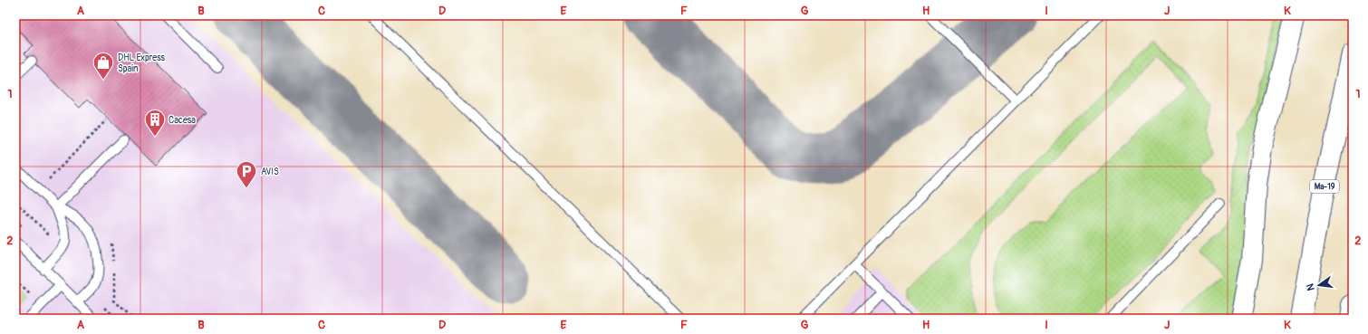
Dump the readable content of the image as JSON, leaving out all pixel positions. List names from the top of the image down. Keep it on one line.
{"streets":{"main road":["Ma-19"]},"places":{"shop":["DHL Express Spain"],"building":["Cacesa"],"parking":["AVIS"]},"north":"left","grid":{"columns":["A","B","C","D","E","F","G","H","I","J","K"],"rows":["1","2"]}}
